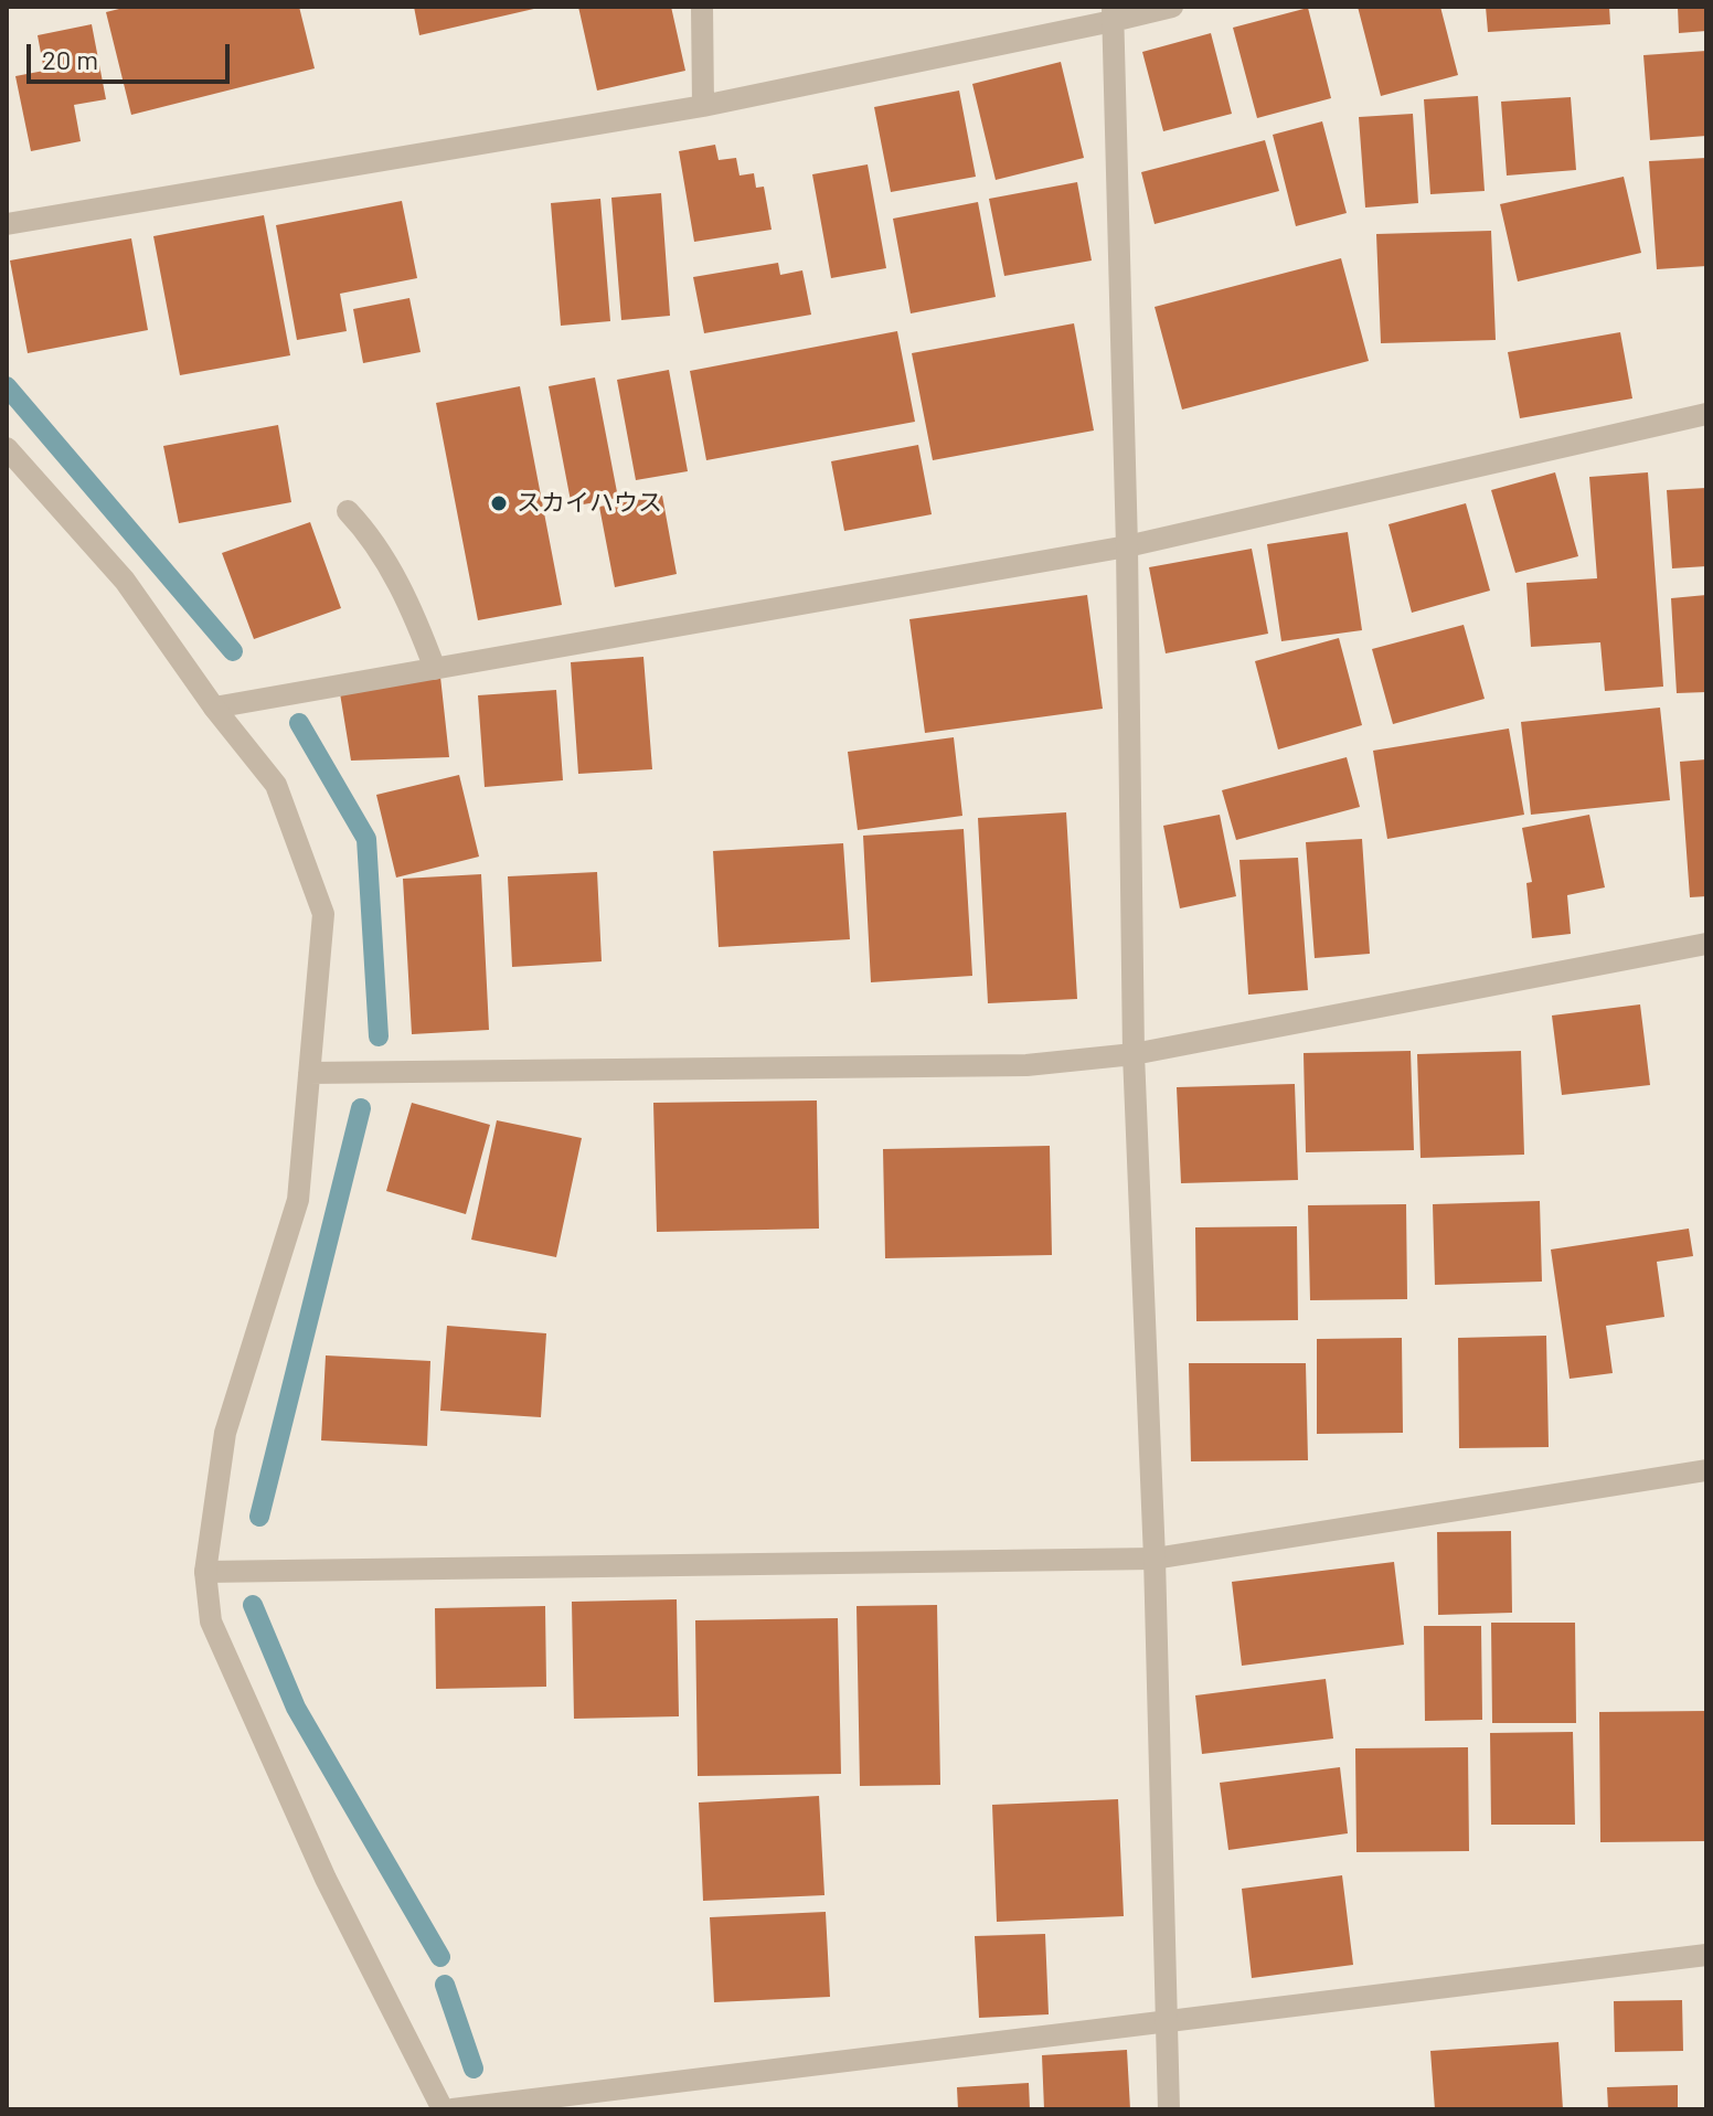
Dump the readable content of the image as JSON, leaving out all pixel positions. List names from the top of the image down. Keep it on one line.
{"places":["スカイハウス"],"scale_bar":"20 m"}
